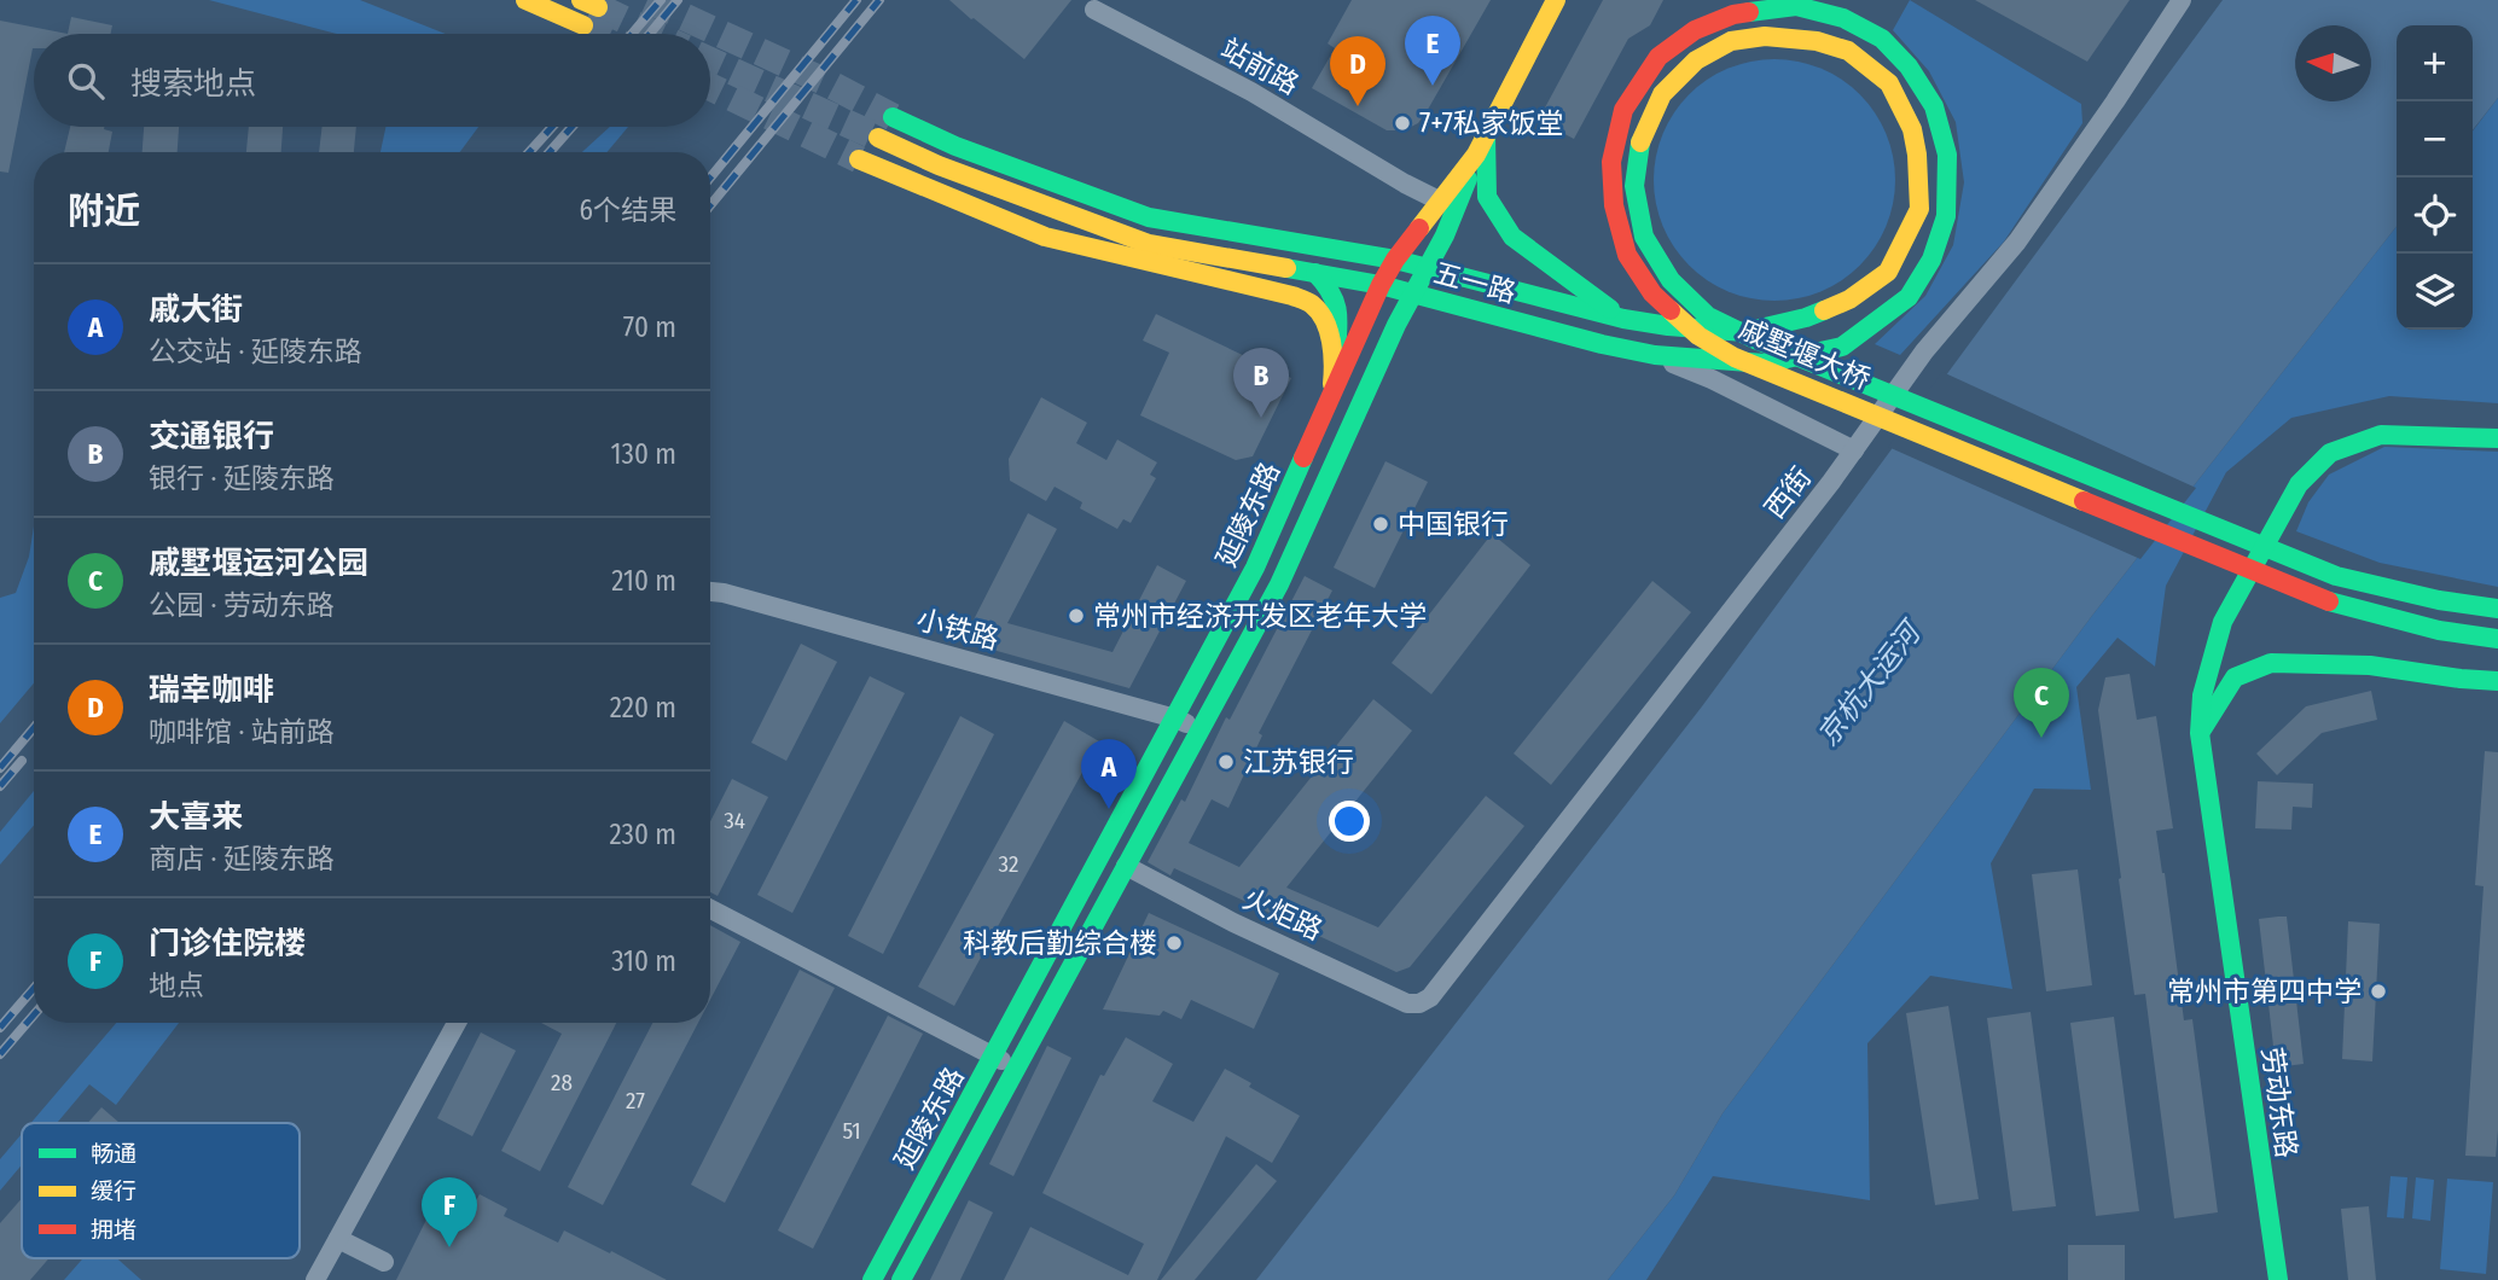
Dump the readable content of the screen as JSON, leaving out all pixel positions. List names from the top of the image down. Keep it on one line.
{"streets":{"main road":["五一路","戚墅堰大桥","延陵东路","劳动东路"],"street":["站前路","西街","小铁路","火炬路"]},"crossings":[["站前路","延陵东路"],["五一路","戚墅堰大桥"],["五一路","延陵东路"],["西街","火炬路"],["延陵东路","小铁路"],["延陵东路","火炬路"]],"water":["京杭大运河"],"places":["7+7私家饭堂","中国银行","常州市经济开发区老年大学","江苏银行","科教后勤综合楼","常州市第四中学"],"house_numbers":["34","32","28","27","51"],"legend":["畅通","缓行","拥堵"],"north":"left","page":{"pins":["E","D","B","C","A","F"],"map_buttons":["+","−"],"search":"搜索地点","heading":["附近","6个结果"],"list":[{"mark":"A","name":"戚大街","note":"公交站 · 延陵东路","value":"70 m"},{"mark":"B","name":"交通银行","note":"银行 · 延陵东路","value":"130 m"},{"mark":"C","name":"戚墅堰运河公园","note":"公园 · 劳动东路","value":"210 m"},{"mark":"D","name":"瑞幸咖啡","note":"咖啡馆 · 站前路","value":"220 m"},{"mark":"E","name":"大喜来","note":"商店 · 延陵东路","value":"230 m"},{"mark":"F","name":"门诊住院楼","note":"地点","value":"310 m"}]}}
